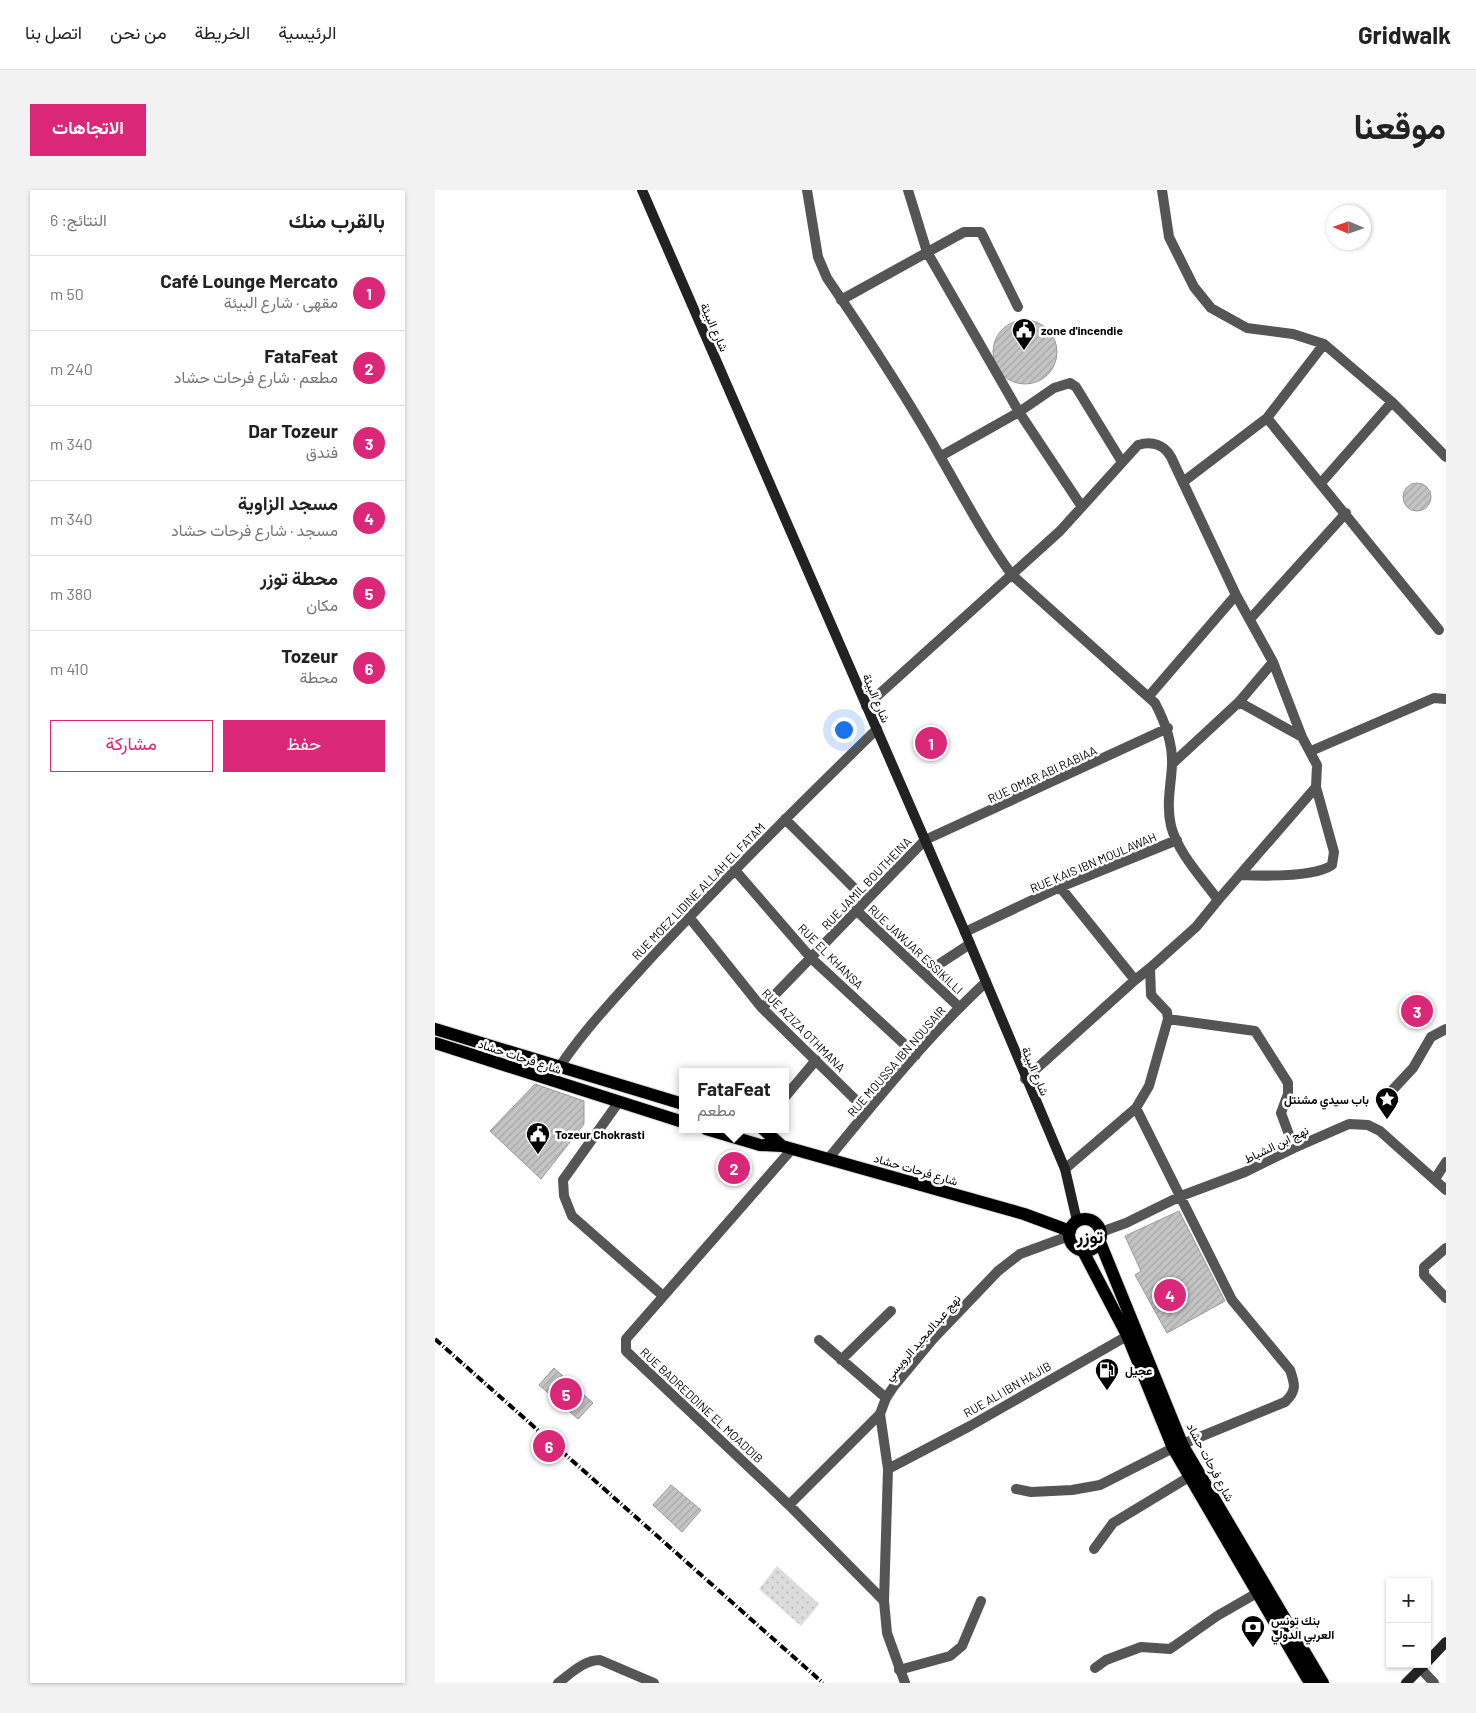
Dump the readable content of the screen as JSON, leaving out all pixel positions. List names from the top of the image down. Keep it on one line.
{"streets":{"main road":["شارع البيئة","شارع فرحات حشاد"],"street":["RUE OMAR ABI RABIAA","RUE KAIS IBN MOULAWAH","RUE JAMIL BOUTHEINA","RUE MOEZ LIDINE ALLAH EL FATAM","RUE JAWJAR ESSIKILLI","RUE EL KHANSA","RUE AZIZA OTHMANA","RUE MOUSSA IBN NOUSAIR","نهج ابن الشباط","نهج عبدالمجيد الرويسي","RUE ALI IBN HAJIB","RUE BADREDDINE EL MOADDIB"]},"crossings":[["شارع البيئة","RUE OMAR ABI RABIAA"],["شارع البيئة","RUE KAIS IBN MOULAWAH"],["شارع البيئة","RUE JAMIL BOUTHEINA"],["شارع البيئة","RUE MOEZ LIDINE ALLAH EL FATAM"],["شارع البيئة","شارع فرحات حشاد"],["شارع البيئة","RUE MOUSSA IBN NOUSAIR"],["شارع البيئة","نهج ابن الشباط"],["شارع البيئة","نهج عبدالمجيد الرويسي"],["RUE OMAR ABI RABIAA","RUE JAMIL BOUTHEINA"],["RUE JAMIL BOUTHEINA","RUE JAWJAR ESSIKILLI"],["RUE JAMIL BOUTHEINA","RUE EL KHANSA"],["RUE JAMIL BOUTHEINA","RUE AZIZA OTHMANA"],["RUE MOEZ LIDINE ALLAH EL FATAM","RUE JAWJAR ESSIKILLI"],["RUE MOEZ LIDINE ALLAH EL FATAM","RUE EL KHANSA"],["RUE MOEZ LIDINE ALLAH EL FATAM","RUE AZIZA OTHMANA"],["RUE MOEZ LIDINE ALLAH EL FATAM","شارع فرحات حشاد"],["RUE JAWJAR ESSIKILLI","RUE MOUSSA IBN NOUSAIR"],["RUE EL KHANSA","RUE MOUSSA IBN NOUSAIR"],["RUE AZIZA OTHMANA","RUE MOUSSA IBN NOUSAIR"],["شارع فرحات حشاد","RUE MOUSSA IBN NOUSAIR"],["شارع فرحات حشاد","نهج ابن الشباط"],["شارع فرحات حشاد","نهج عبدالمجيد الرويسي"],["شارع فرحات حشاد","RUE ALI IBN HAJIB"],["شارع فرحات حشاد","RUE BADREDDINE EL MOADDIB"],["نهج ابن الشباط","نهج عبدالمجيد الرويسي"],["نهج عبدالمجيد الرويسي","RUE ALI IBN HAJIB"],["نهج عبدالمجيد الرويسي","RUE BADREDDINE EL MOADDIB"]],"districts":["توزر"],"places":{"public building":["zone d'incendie","Tozeur Chokrasti"],"place":["باب سيدي مشنتل"],"fuel station":["عجيل"],"bank":["بنك تونس العربي الدولي"]},"north":"left","page":{"header":"Gridwalk","nav":["الرئيسية","الخريطة","من نحن","اتصل بنا"],"title":"موقعنا","buttons":["الاتجاهات",["حفظ","مشاركة"]],"heading":["بالقرب منك","النتائج: 6"],"list":[{"mark":"1","name":"Café Lounge Mercato","note":"مقهى · شارع البيئة","value":"50 m"},{"mark":"2","name":"FataFeat","note":"مطعم · شارع فرحات حشاد","value":"240 m"},{"mark":"3","name":"Dar Tozeur","note":"فندق","value":"340 m"},{"mark":"4","name":"مسجد الزاوية","note":"مسجد · شارع فرحات حشاد","value":"340 m"},{"mark":"5","name":"محطة توزر","note":"مكان","value":"380 m"},{"mark":"6","name":"Tozeur","note":"محطة","value":"410 m"}],"pins":["1","3","2","4","5","6"],"popup":["FataFeat","مطعم"],"map_buttons":["+","−"]}}
